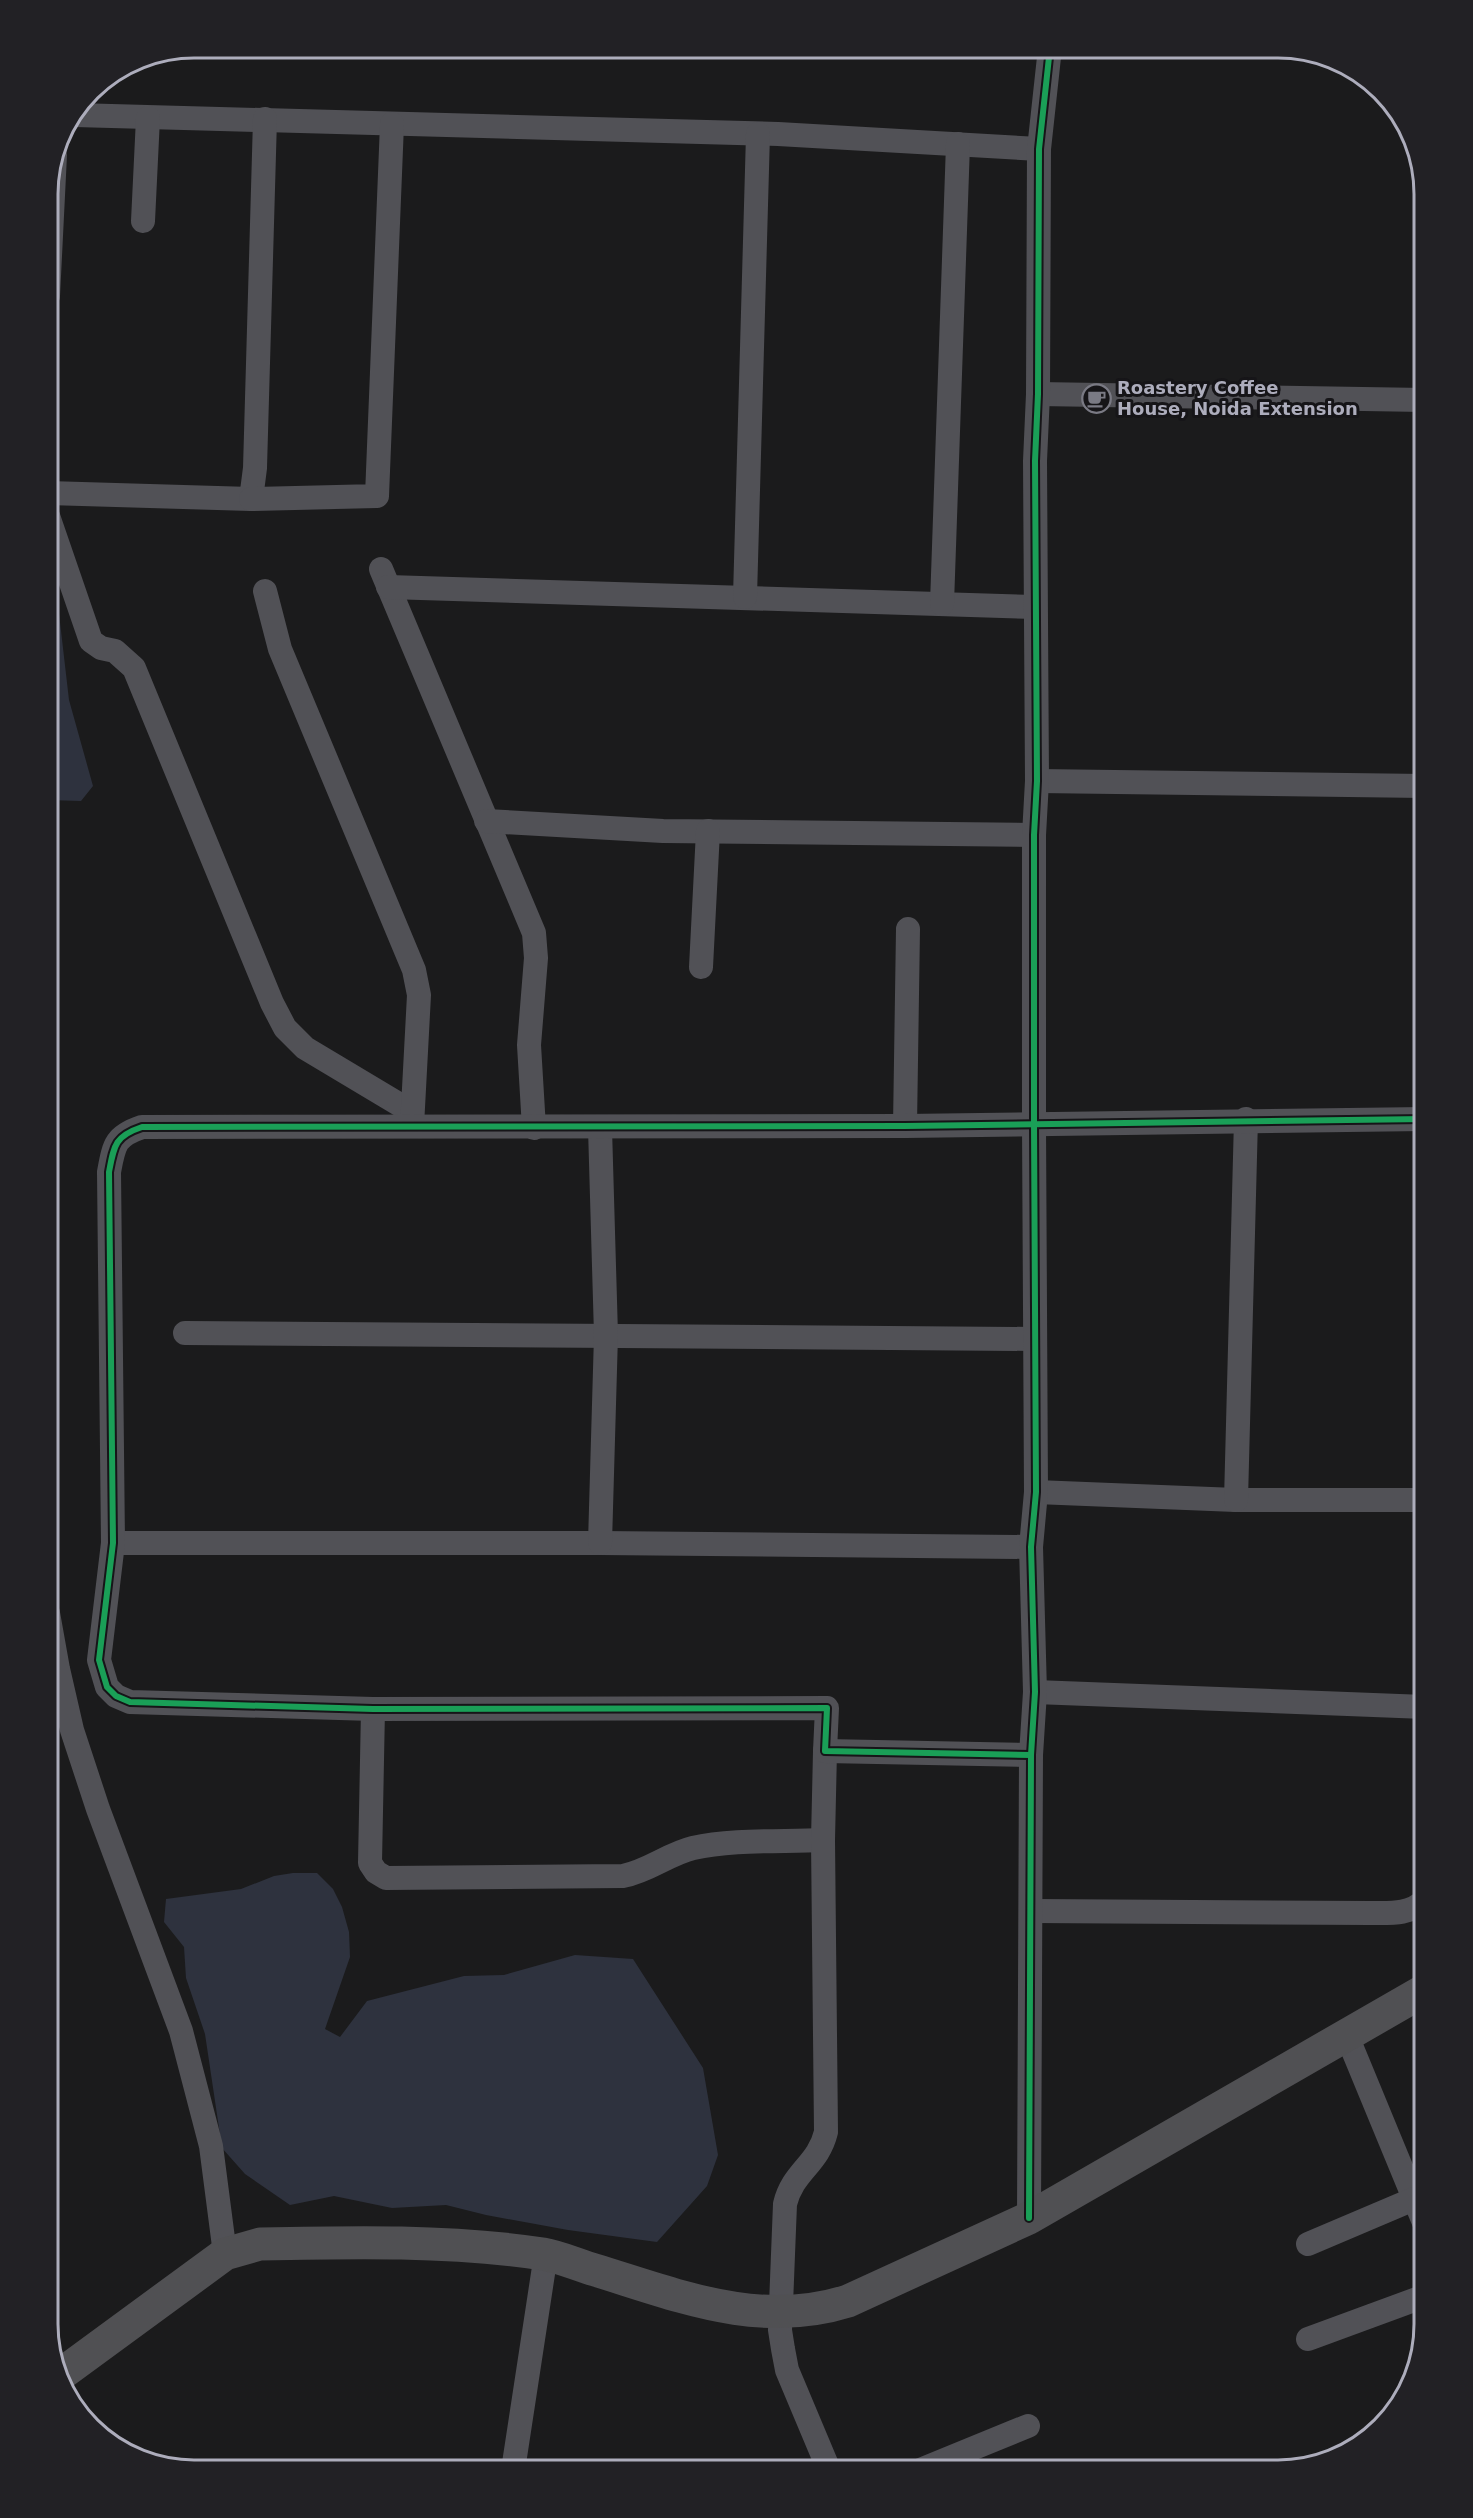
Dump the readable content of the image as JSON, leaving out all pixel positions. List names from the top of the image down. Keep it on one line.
{"places":{"cafe":["Roastery Coffee House, Noida Extension"]}}
